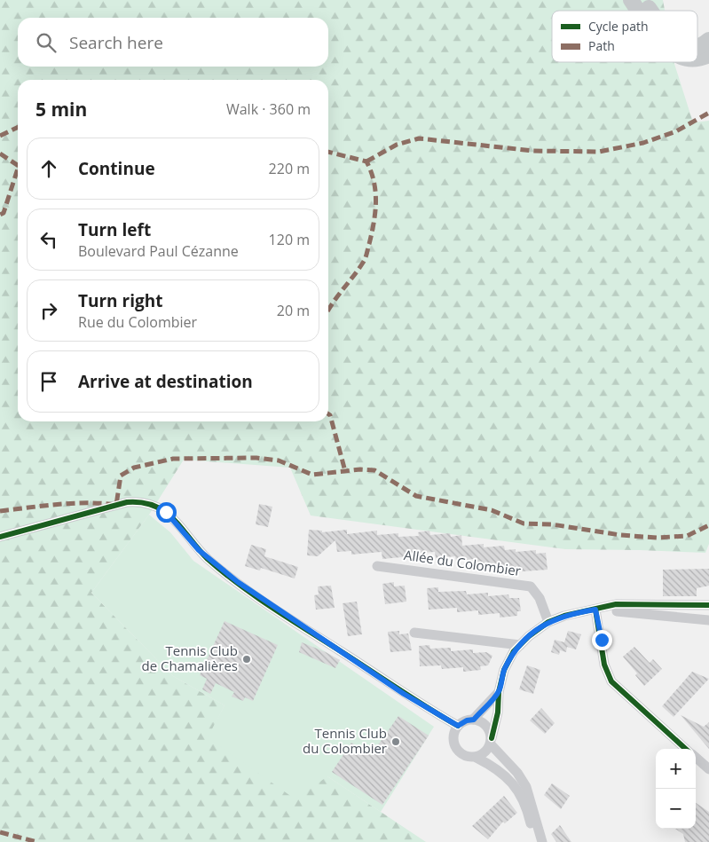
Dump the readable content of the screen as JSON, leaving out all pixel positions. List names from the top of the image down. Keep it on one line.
{"streets":{"street":["Allée du Colombier"]},"places":["Tennis Club de Chamalières","Tennis Club du Colombier"],"legend":["Cycle path","Path"],"page":{"search":"Search here","heading":["5 min","Walk · 360 m"],"list":[["Continue","220 m"],["Turn left","Boulevard Paul Cézanne","120 m"],["Turn right","Rue du Colombier","20 m"],"Arrive at destination"],"map_buttons":["+","−"]}}
